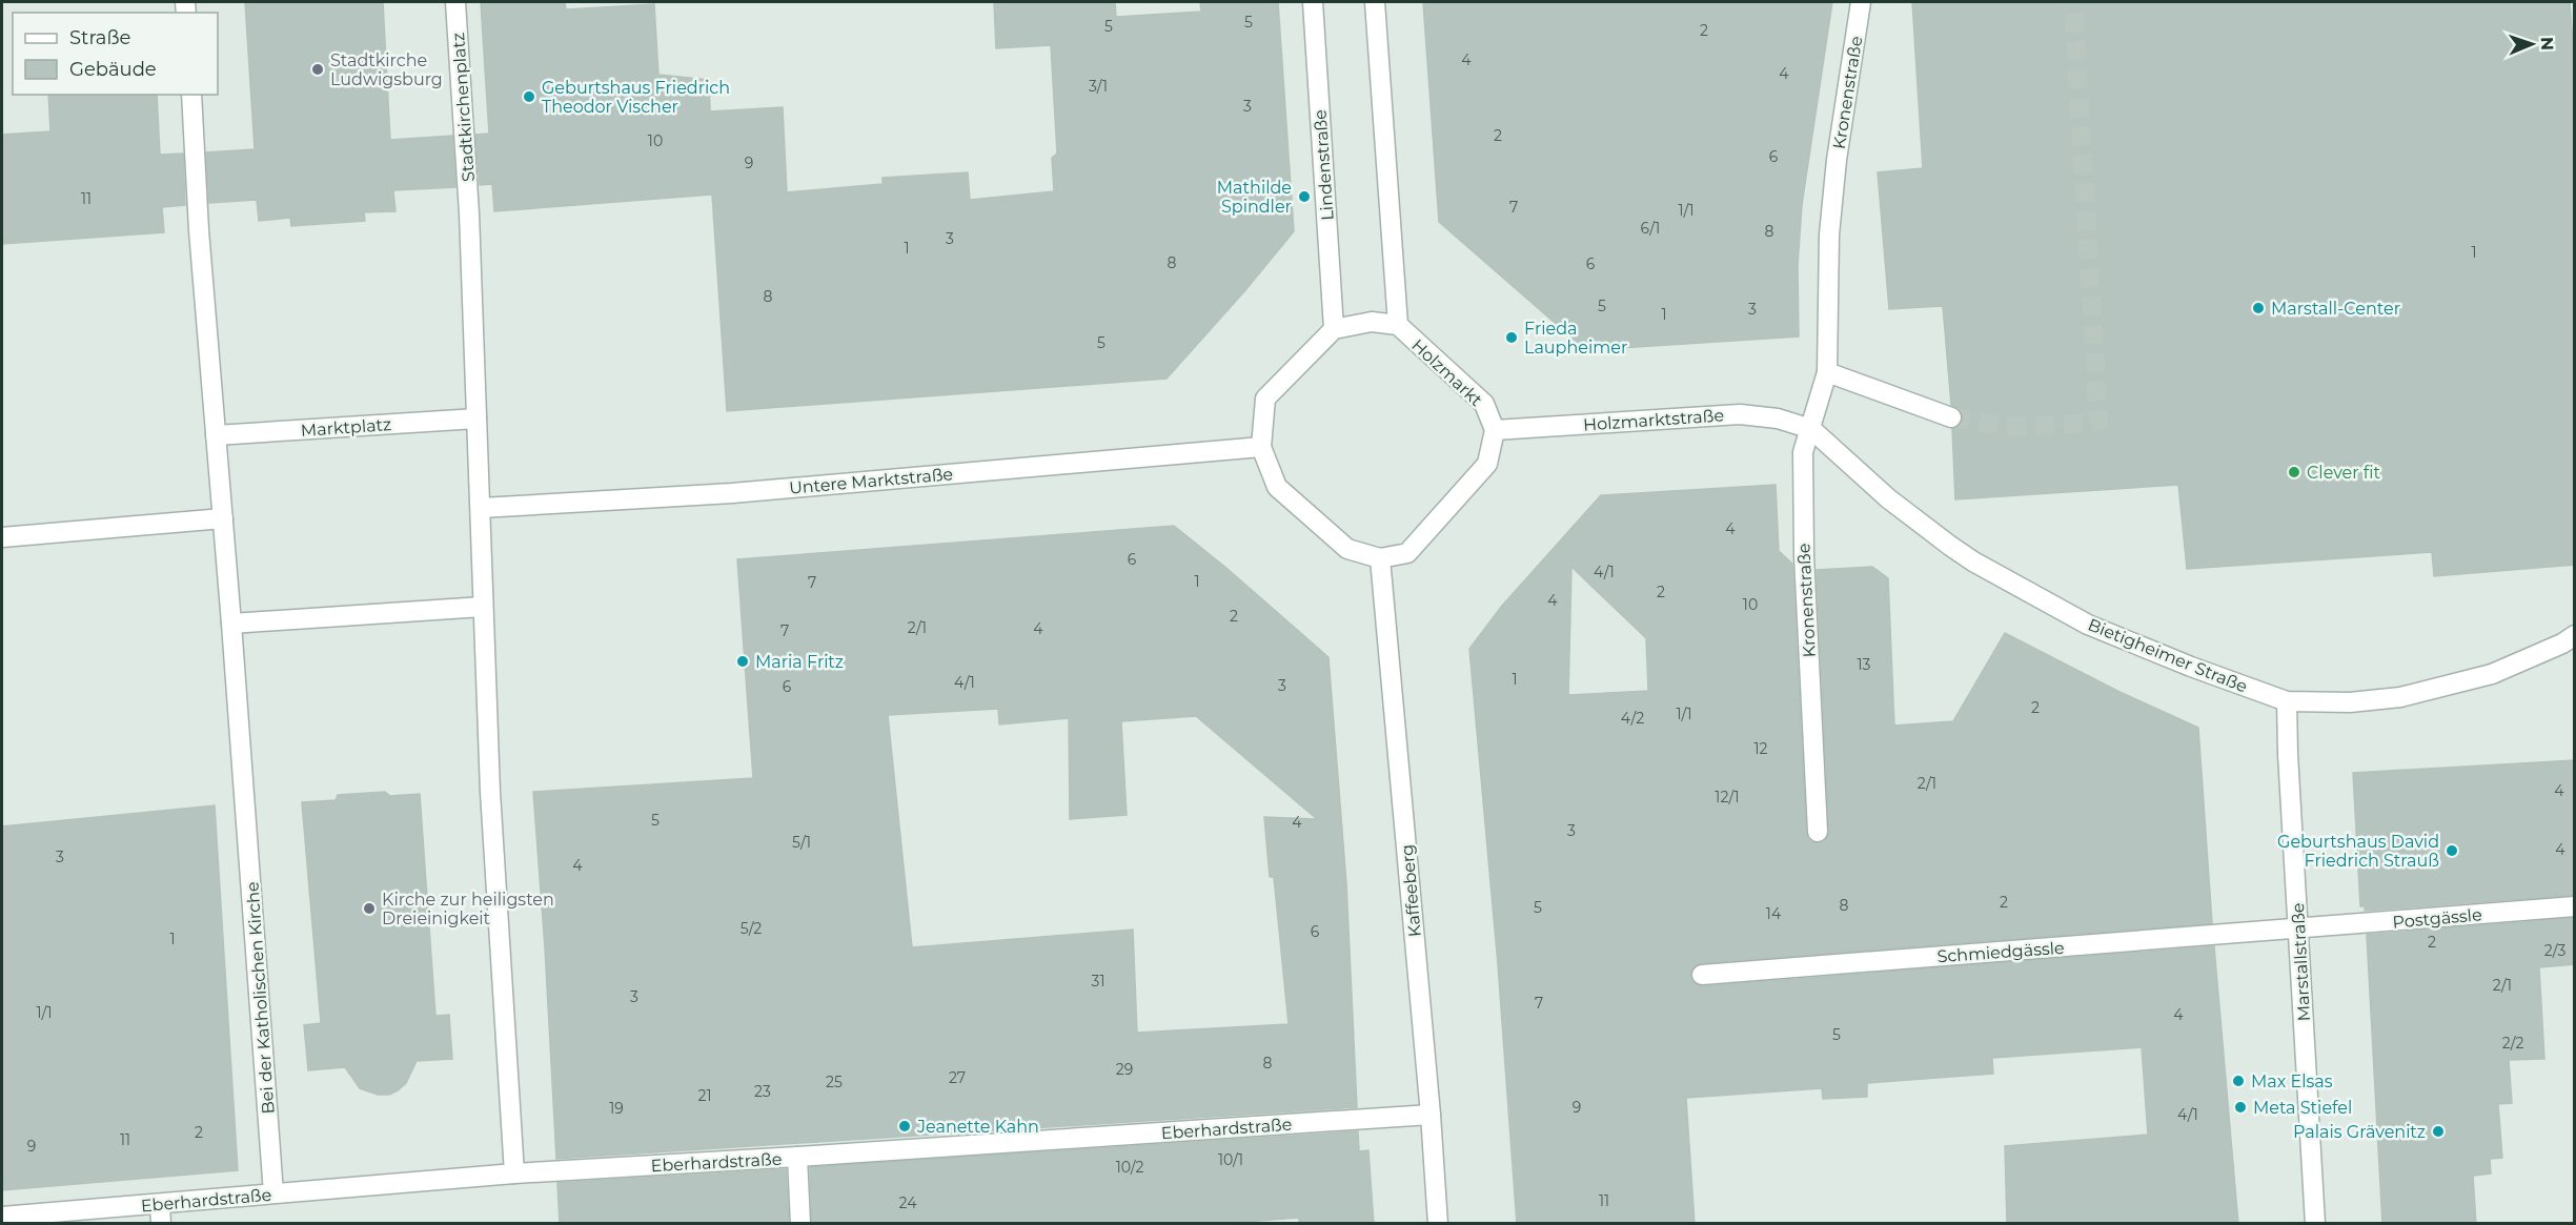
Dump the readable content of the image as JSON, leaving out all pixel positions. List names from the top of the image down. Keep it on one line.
{"streets":{"street":["Kronenstraße","Stadtkirchenplatz","Lindenstraße","Holzmarkt","Holzmarktstraße","Marktplatz","Untere Marktstraße","Bietigheimer Straße","Kaffeeberg","Postgässle","Schmiedgässle","Marstallstraße","Bei der Katholischen Kirche","Eberhardstraße"]},"crossings":[["Kronenstraße","Holzmarktstraße"],["Kronenstraße","Bietigheimer Straße"],["Stadtkirchenplatz","Marktplatz"],["Lindenstraße","Holzmarkt"],["Lindenstraße","Holzmarktstraße"],["Lindenstraße","Untere Marktstraße"],["Lindenstraße","Kaffeeberg"],["Holzmarkt","Holzmarktstraße"],["Holzmarkt","Untere Marktstraße"],["Holzmarkt","Kaffeeberg"],["Holzmarktstraße","Untere Marktstraße"],["Holzmarktstraße","Bietigheimer Straße"],["Holzmarktstraße","Kaffeeberg"],["Untere Marktstraße","Kaffeeberg"],["Bietigheimer Straße","Marstallstraße"],["Kaffeeberg","Eberhardstraße"],["Postgässle","Schmiedgässle"],["Postgässle","Marstallstraße"],["Schmiedgässle","Marstallstraße"],["Bei der Katholischen Kirche","Eberhardstraße"]],"places":["Stadtkirche Ludwigsburg","Geburtshaus Friedrich Theodor Vischer","Mathilde Spindler","Marstall-Center","Frieda Laupheimer","Clever fit","Maria Fritz","Geburtshaus David Friedrich Strauß","Kirche zur heiligsten Dreieinigkeit","Max Elsas","Meta Stiefel","Jeanette Kahn","Palais Grävenitz"],"house_numbers":["5","5","2","4","4","3/1","3","2","10","6","9","11","7","1/1","6/1","8","3","1","1","8","6","8","5","3","1","5","4","6","4/1","1","7","2","4","10","2","2/1","4","7","13","1","4/1","3","6","2","1/1","4/2","12","2/1","4","12/1","5","4","3","5/1","4","3","4","2","8","5","14","5/2","6","1","2","2/3","31","2/1","3","7","1/1","4","5","2/2","8","29","27","25","23","21","9","19","4/1","2","11","9","10/1","10/2","11","24"],"legend":["Straße","Gebäude"],"north":"right"}
